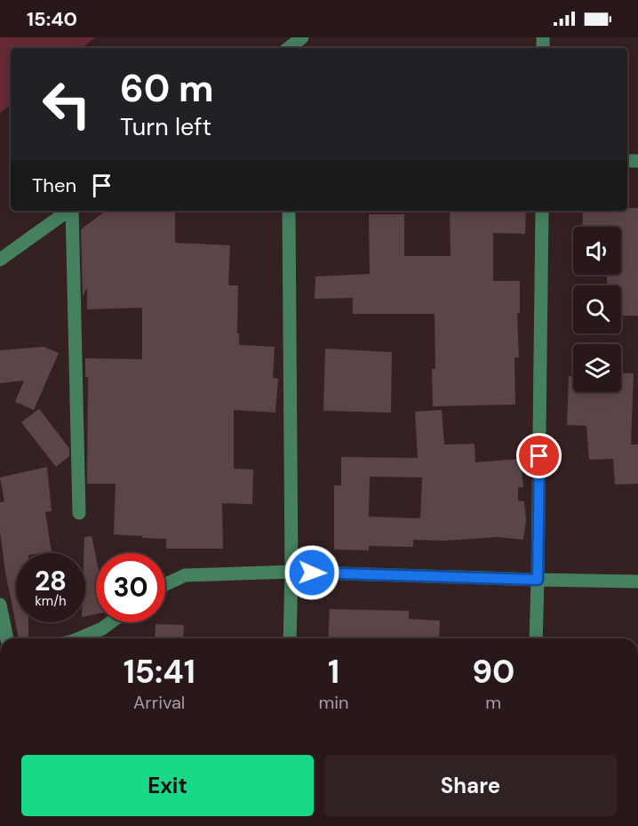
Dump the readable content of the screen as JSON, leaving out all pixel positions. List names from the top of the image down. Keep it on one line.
{"page":{"status":"15:40","turn":["60 m","Turn left"],"then":"Then","speed":"28 km/h","limit":"30","eta":["15:41","Arrival","1","min","90","m"],"buttons":["Exit","Share"]}}
